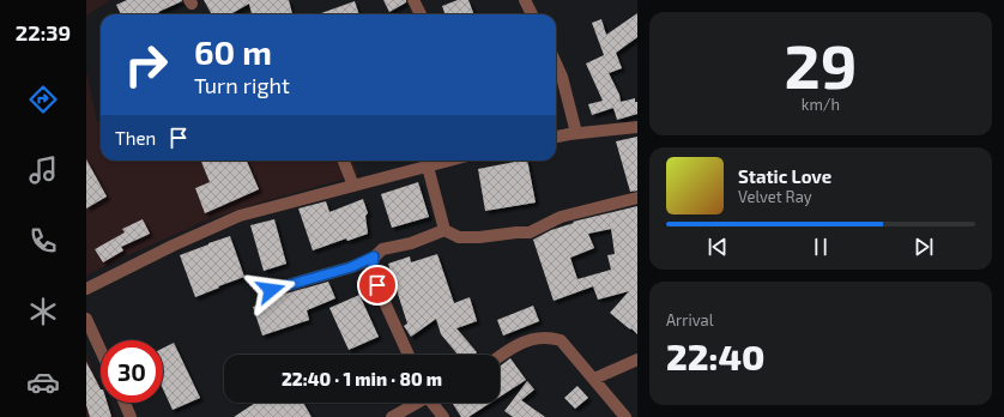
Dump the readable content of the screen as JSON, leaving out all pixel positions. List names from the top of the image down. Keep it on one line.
{"page":{"tabs":"22:39","tile":[["29","km/h"],["Arrival","22:40"]],"turn":["60 m","Turn right"],"then":"Then","song":["Static Love","Velvet Ray"],"limit":"30","trip":"22:40 · 1 min · 80 m"}}
